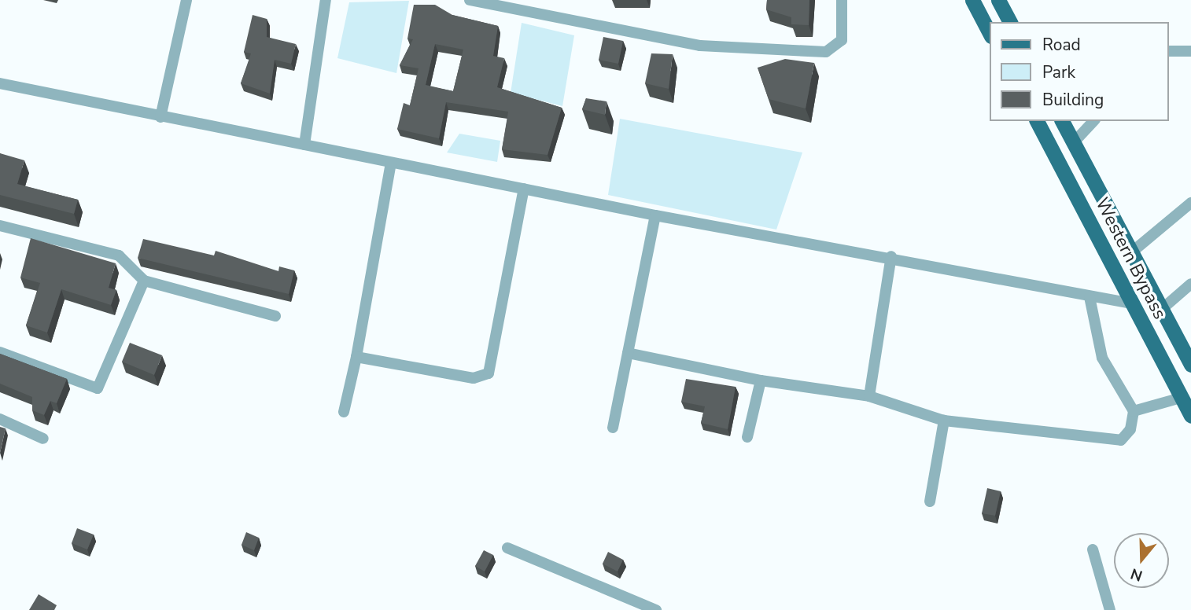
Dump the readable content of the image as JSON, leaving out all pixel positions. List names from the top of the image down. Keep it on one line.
{"streets":{"main road":["Western Bypass"]},"legend":["Road","Park","Building"],"north":"bottom"}
